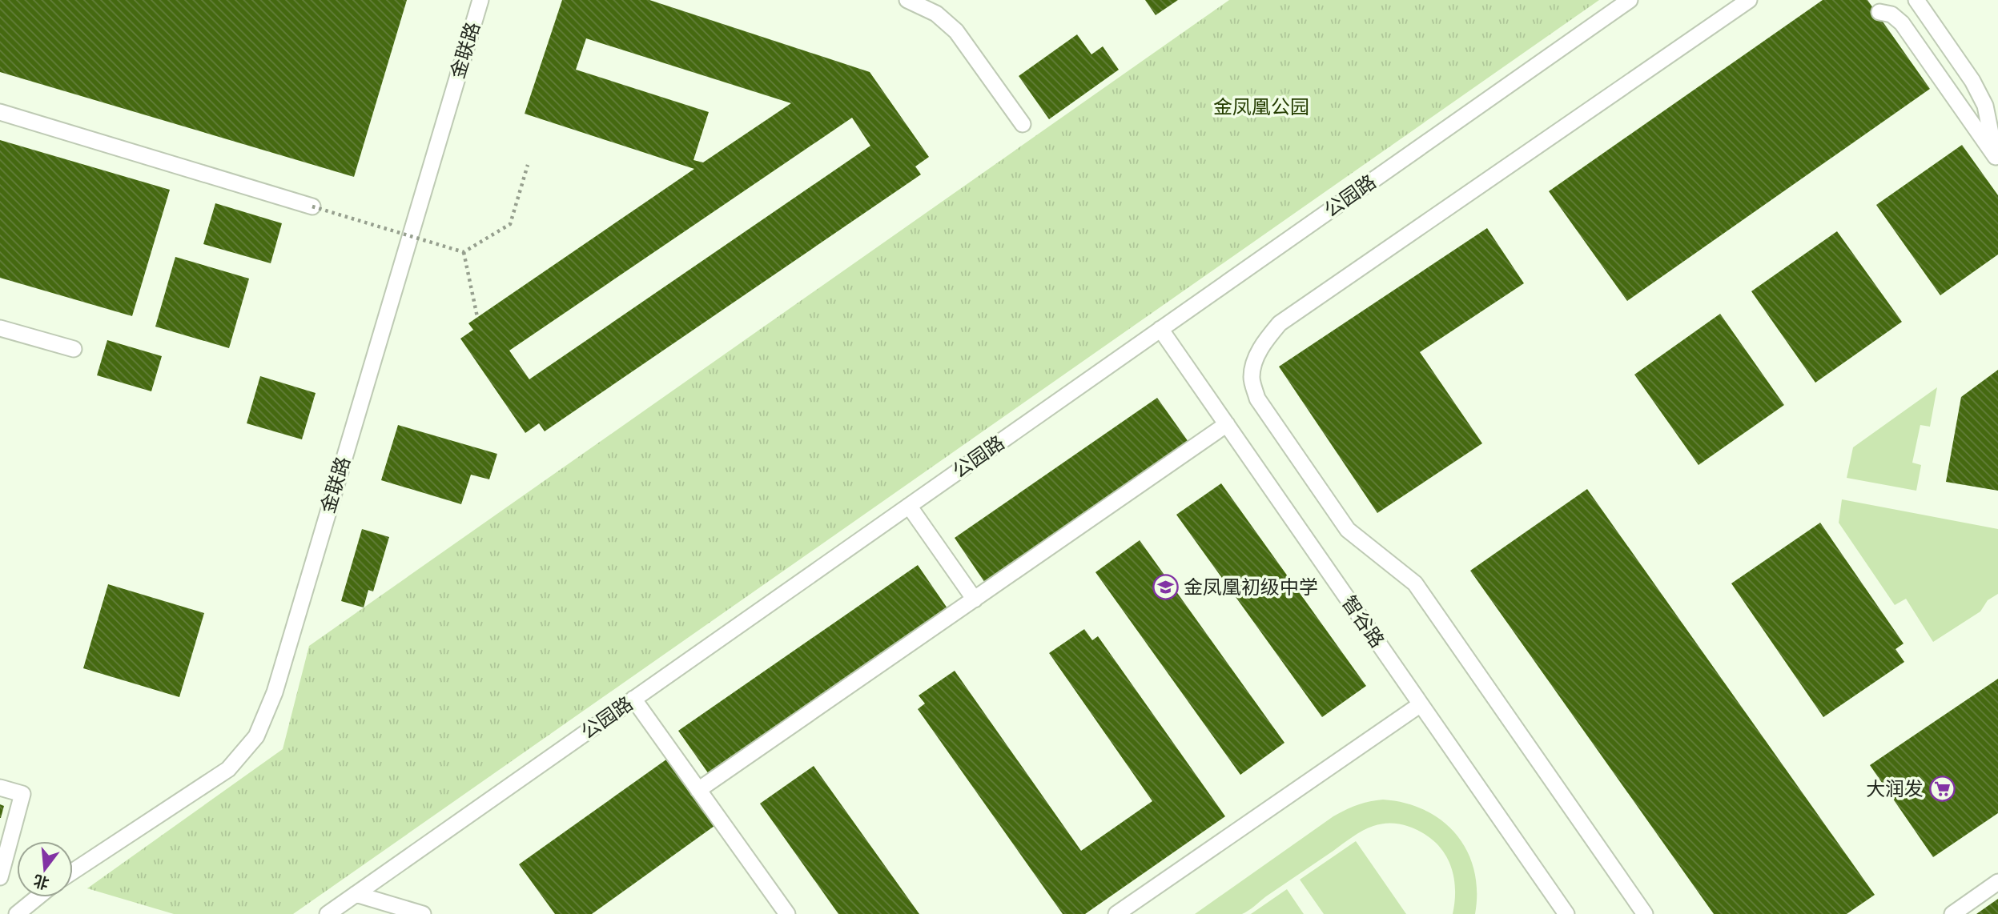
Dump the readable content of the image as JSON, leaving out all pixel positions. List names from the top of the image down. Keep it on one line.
{"streets":{"lane":["金联路","公园路","智谷路"]},"crossings":[["公园路","智谷路"]],"parks":["金凤凰公园"],"places":{"school or university":["金凤凰初级中学"],"supermarket":["大润发"]},"north":"bottom"}
